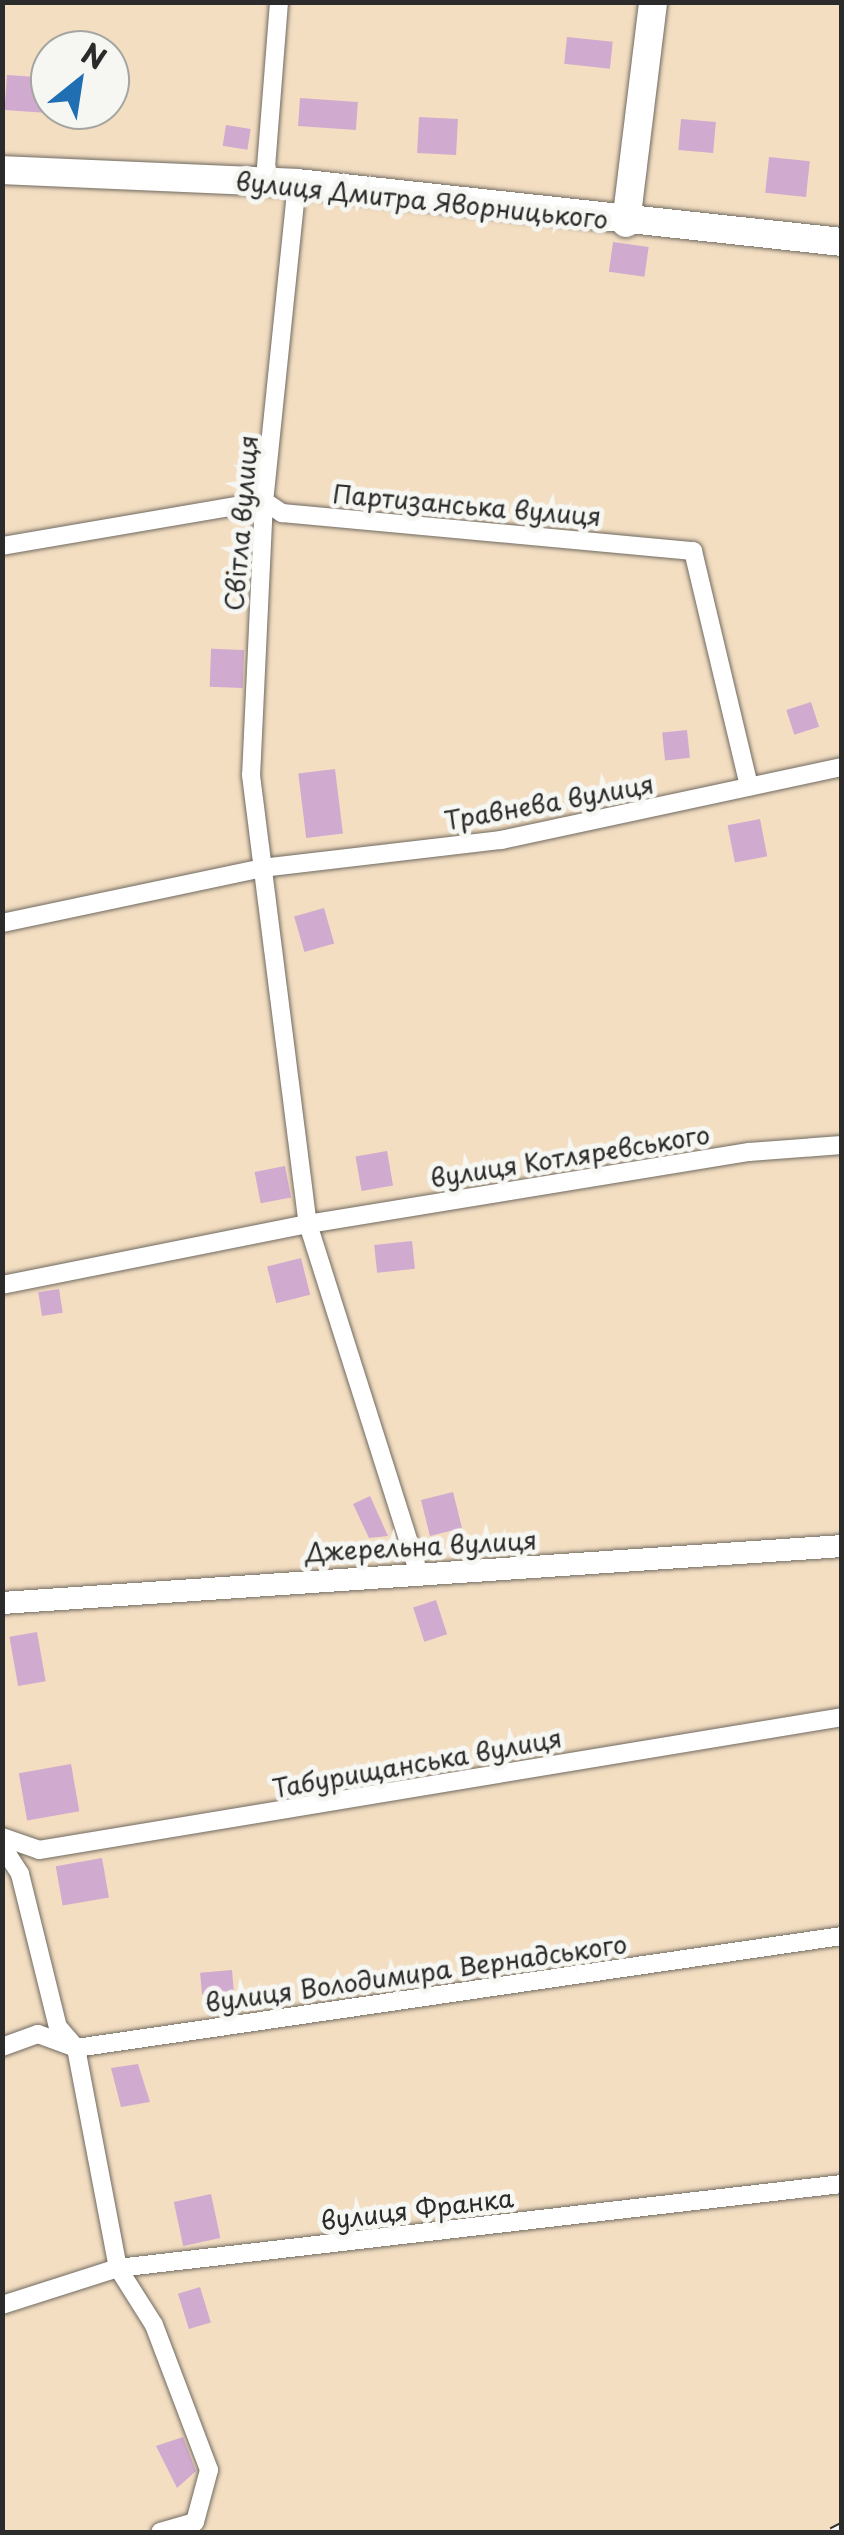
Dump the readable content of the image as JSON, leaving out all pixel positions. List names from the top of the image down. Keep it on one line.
{"streets":{"main road":["вулиця Дмитра Яворницького"],"street":["Партизанська вулиця","Світла вулиця","Травнева вулиця","вулиця Котляревського","Джерельна вулиця","Табурищанська вулиця","вулиця Володимира Вернадського","вулиця Франка"]},"crossings":[["вулиця Дмитра Яворницького","Світла вулиця"],["Партизанська вулиця","Світла вулиця"],["Партизанська вулиця","Травнева вулиця"],["Світла вулиця","Травнева вулиця"]],"north":"top right"}
